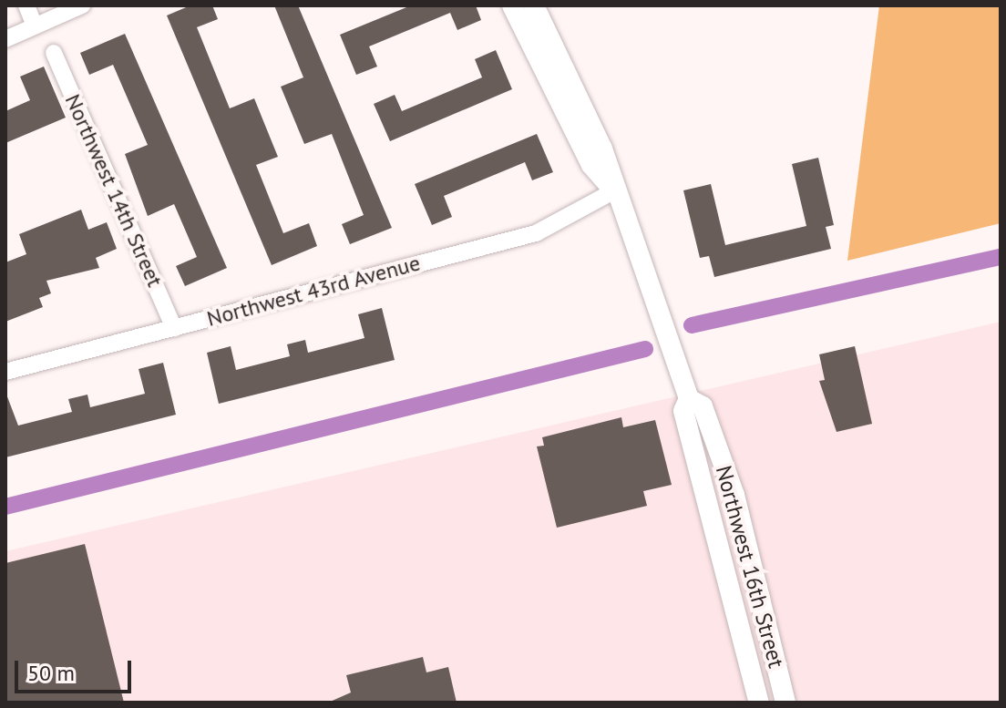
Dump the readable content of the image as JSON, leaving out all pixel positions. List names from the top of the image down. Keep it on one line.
{"streets":{"street":["Northwest 14th Street","Northwest 43rd Avenue","Northwest 16th Street"]},"crossings":[["Northwest 14th Street","Northwest 43rd Avenue"],["Northwest 43rd Avenue","Northwest 16th Street"]],"scale_bar":"50 m"}
